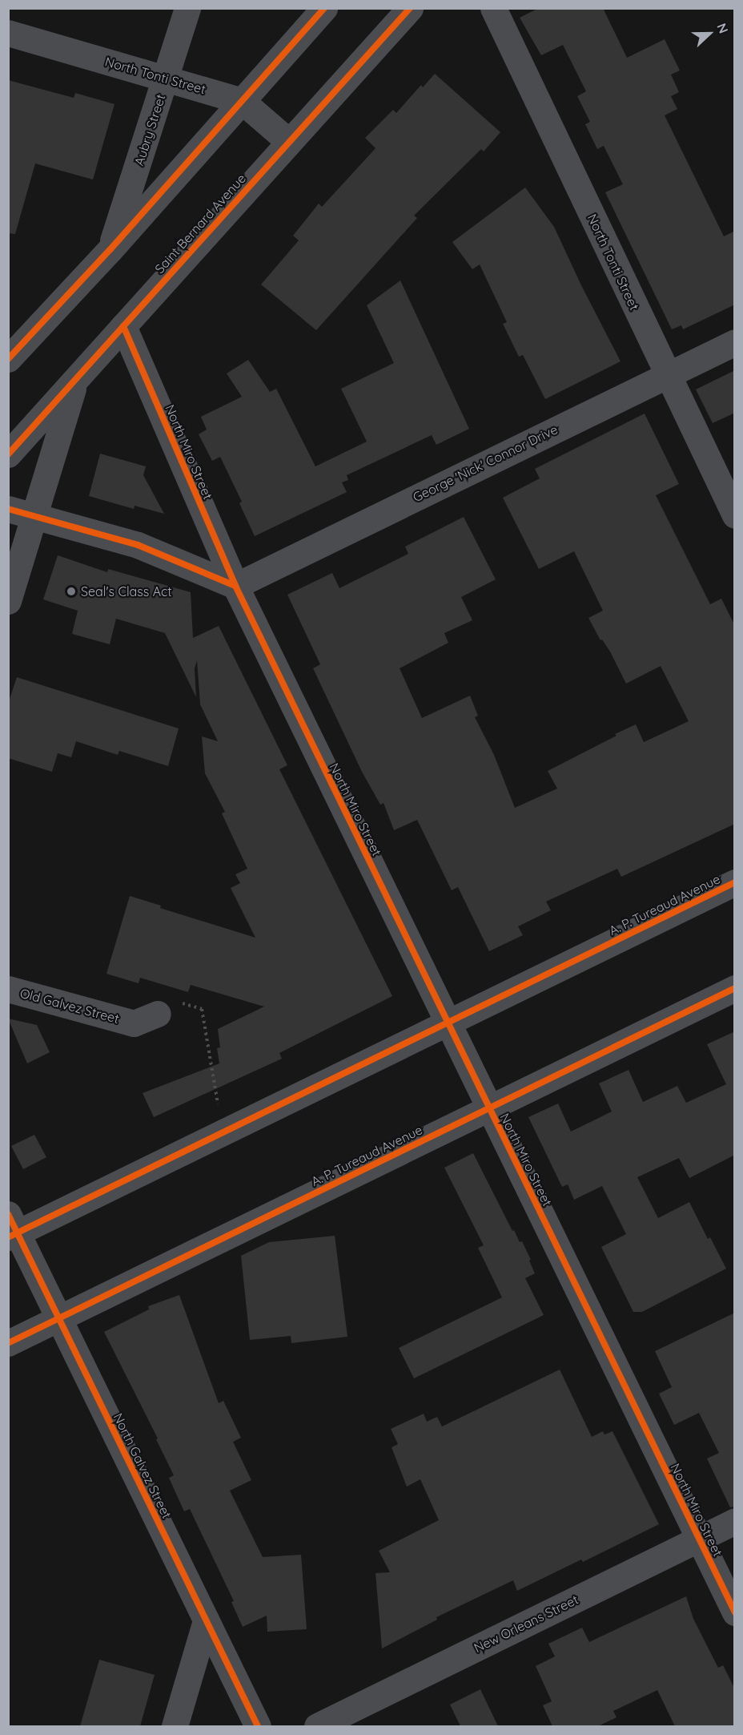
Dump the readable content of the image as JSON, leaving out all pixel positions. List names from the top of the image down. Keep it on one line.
{"streets":{"street":["North Tonti Street","Aubry Street","Saint Bernard Avenue","North Miro Street","George 'Nick' Connor Drive","A. P. Tureaud Avenue","Old Galvez Street","North Galvez Street","New Orleans Street"]},"crossings":[["North Tonti Street","Aubry Street"],["North Tonti Street","Saint Bernard Avenue"],["North Tonti Street","George 'Nick' Connor Drive"],["Saint Bernard Avenue","North Miro Street"],["North Miro Street","George 'Nick' Connor Drive"],["North Miro Street","A. P. Tureaud Avenue"],["North Miro Street","New Orleans Street"],["A. P. Tureaud Avenue","North Galvez Street"]],"places":["Seal's Class Act"],"north":"right"}
